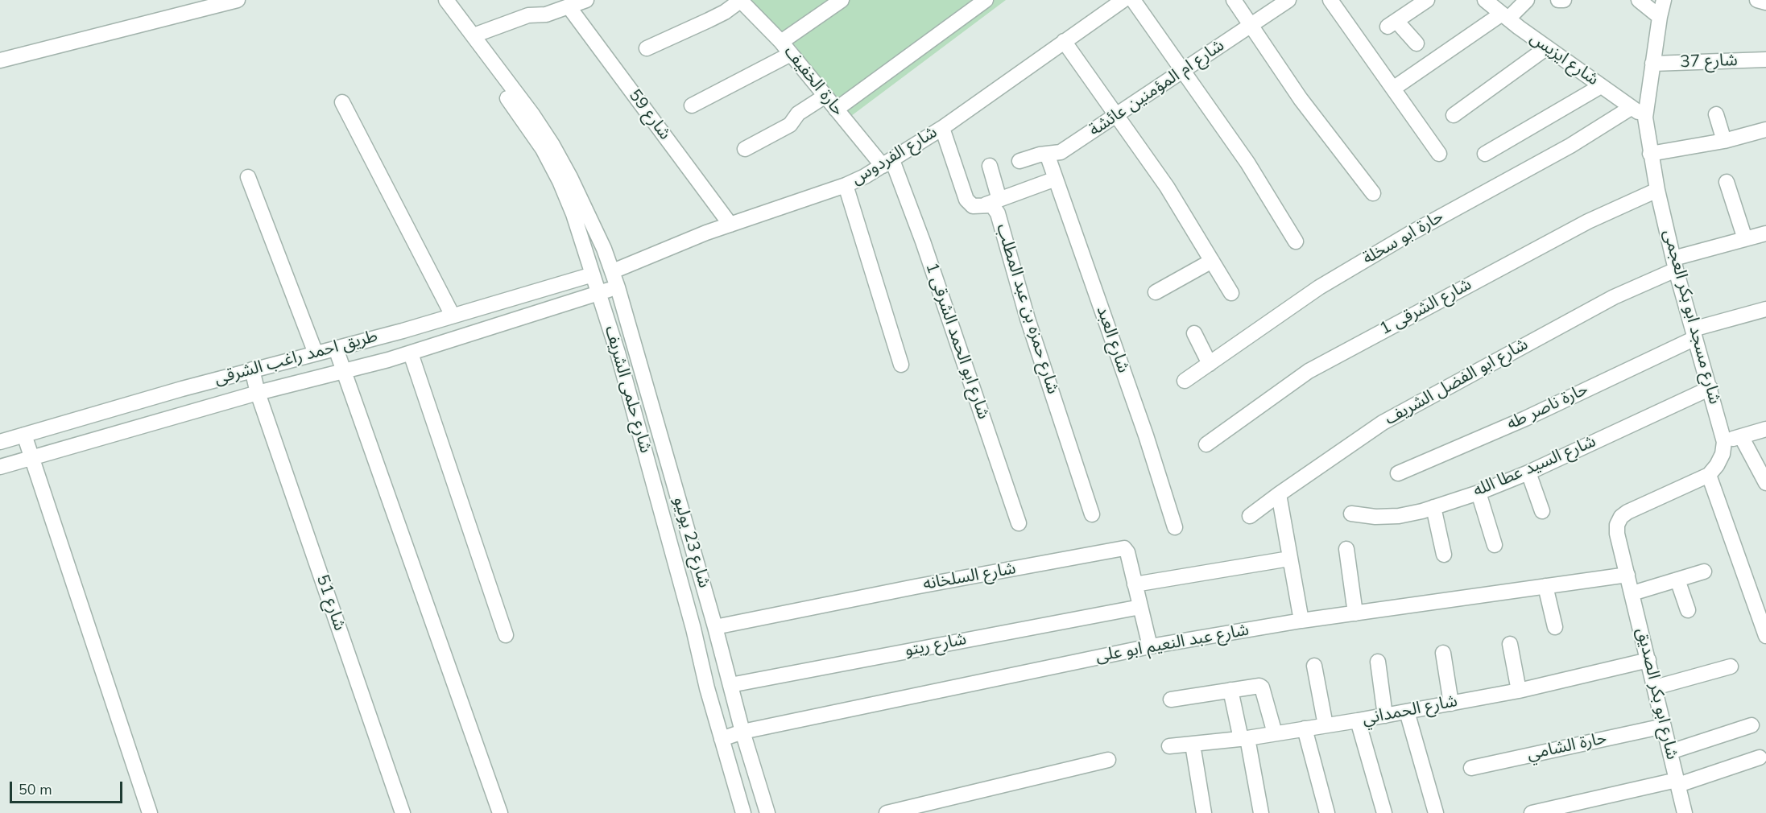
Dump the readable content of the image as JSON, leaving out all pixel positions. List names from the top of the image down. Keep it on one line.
{"streets":{"street":["شارع ايزيس","شارع 37","حارة الخفيف","شارع ام المؤمنين عائشة","شارع 59","شارع الفردوس","حارة ابو سخلة","شارع الشرقى 1","شارع حمزه بن عبد المطلب","شارع مسجد ابو بكر العجمى","شارع العبد","شارع ابو الحمد الشرقى 1","طريق احمد راغب الشرقى","شارع ابو الفضل الشريف","شارع حلمى الشريف","حارة ناصر طه","شارع السيد عطا الله","شارع 23 يوليو","شارع السلخانه","شارع 51","شارع عبد النعيم ابو على","شارع ريتو","شارع ابو بكر الصديق","شارع الحمداني","حارة الشامي"]},"crossings":[["شارع ايزيس","حارة ابو سخلة"],["شارع ايزيس","شارع مسجد ابو بكر العجمى"],["شارع 37","شارع مسجد ابو بكر العجمى"],["حارة الخفيف","شارع الفردوس"],["حارة الخفيف","شارع ابو الحمد الشرقى 1"],["شارع ام المؤمنين عائشة","شارع العبد"],["شارع 59","شارع الفردوس"],["شارع الفردوس","شارع حمزه بن عبد المطلب"],["شارع الفردوس","شارع ابو الحمد الشرقى 1"],["شارع الفردوس","شارع 23 يوليو"],["شارع الشرقى 1","شارع مسجد ابو بكر العجمى"],["شارع مسجد ابو بكر العجمى","شارع ابو الفضل الشريف"],["شارع مسجد ابو بكر العجمى","حارة ناصر طه"],["شارع مسجد ابو بكر العجمى","شارع السيد عطا الله"],["طريق احمد راغب الشرقى","شارع حلمى الشريف"],["طريق احمد راغب الشرقى","شارع 51"],["شارع حلمى الشريف","شارع عبد النعيم ابو على"],["شارع 23 يوليو","شارع السلخانه"],["شارع 23 يوليو","شارع عبد النعيم ابو على"],["شارع 23 يوليو","شارع ريتو"],["شارع السلخانه","شارع عبد النعيم ابو على"],["شارع السلخانه","شارع ريتو"],["شارع عبد النعيم ابو على","شارع ابو بكر الصديق"],["شارع ابو بكر الصديق","شارع الحمداني"],["شارع ابو بكر الصديق","حارة الشامي"]],"scale_bar":"50 m"}
